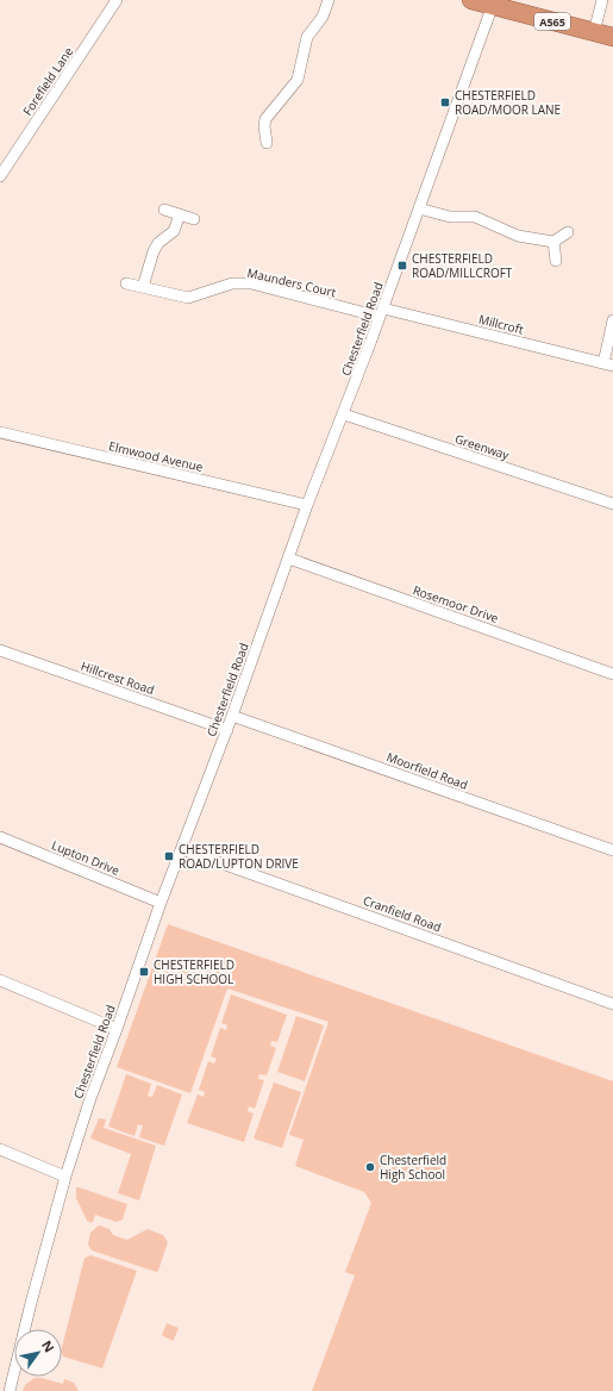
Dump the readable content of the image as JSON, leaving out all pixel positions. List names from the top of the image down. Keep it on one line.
{"streets":{"highway":["A565"],"street":["Forefield Lane","Maunders Court","Millcroft","Chesterfield Road","Greenway","Elmwood Avenue","Rosemoor Drive","Hillcrest Road","Moorfield Road","Lupton Drive","Cranfield Road"]},"crossings":[["A565","Chesterfield Road"],["Maunders Court","Millcroft"],["Maunders Court","Chesterfield Road"],["Millcroft","Chesterfield Road"],["Chesterfield Road","Greenway"],["Chesterfield Road","Elmwood Avenue"],["Chesterfield Road","Rosemoor Drive"],["Chesterfield Road","Hillcrest Road"],["Chesterfield Road","Moorfield Road"],["Chesterfield Road","Lupton Drive"],["Chesterfield Road","Cranfield Road"]],"places":{"transit":["CHESTERFIELD ROAD/MOOR LANE","CHESTERFIELD ROAD/MILLCROFT","CHESTERFIELD ROAD/LUPTON DRIVE","CHESTERFIELD HIGH SCHOOL"],"other":["Chesterfield High School"]},"north":"top right"}
